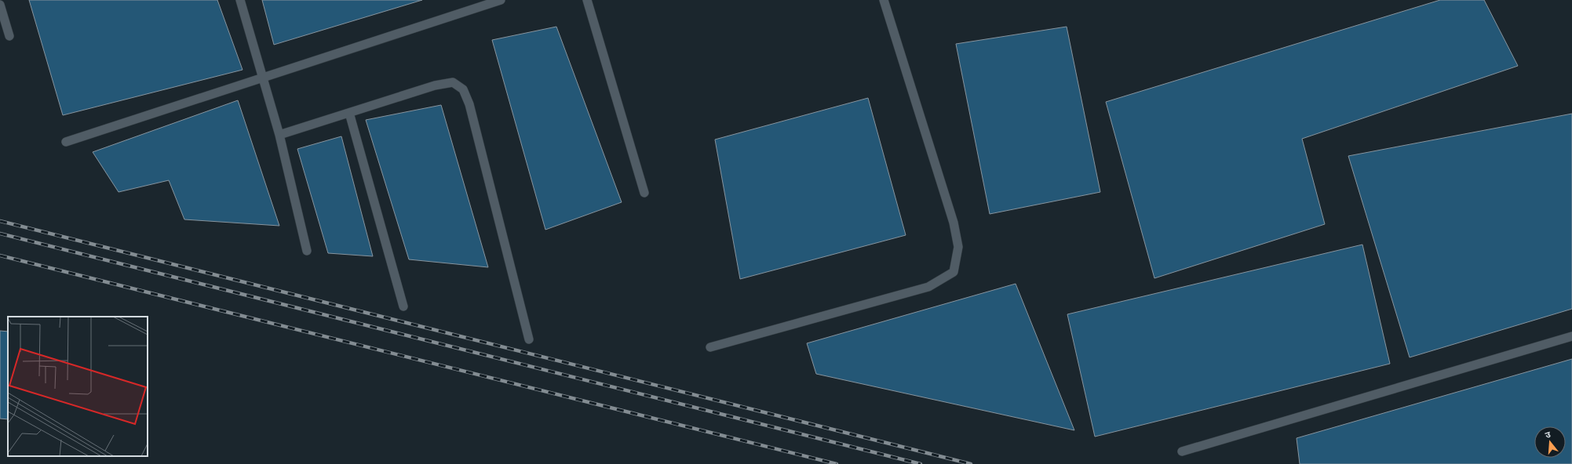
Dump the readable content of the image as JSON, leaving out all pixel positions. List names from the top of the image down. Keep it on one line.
{"north":"top"}
